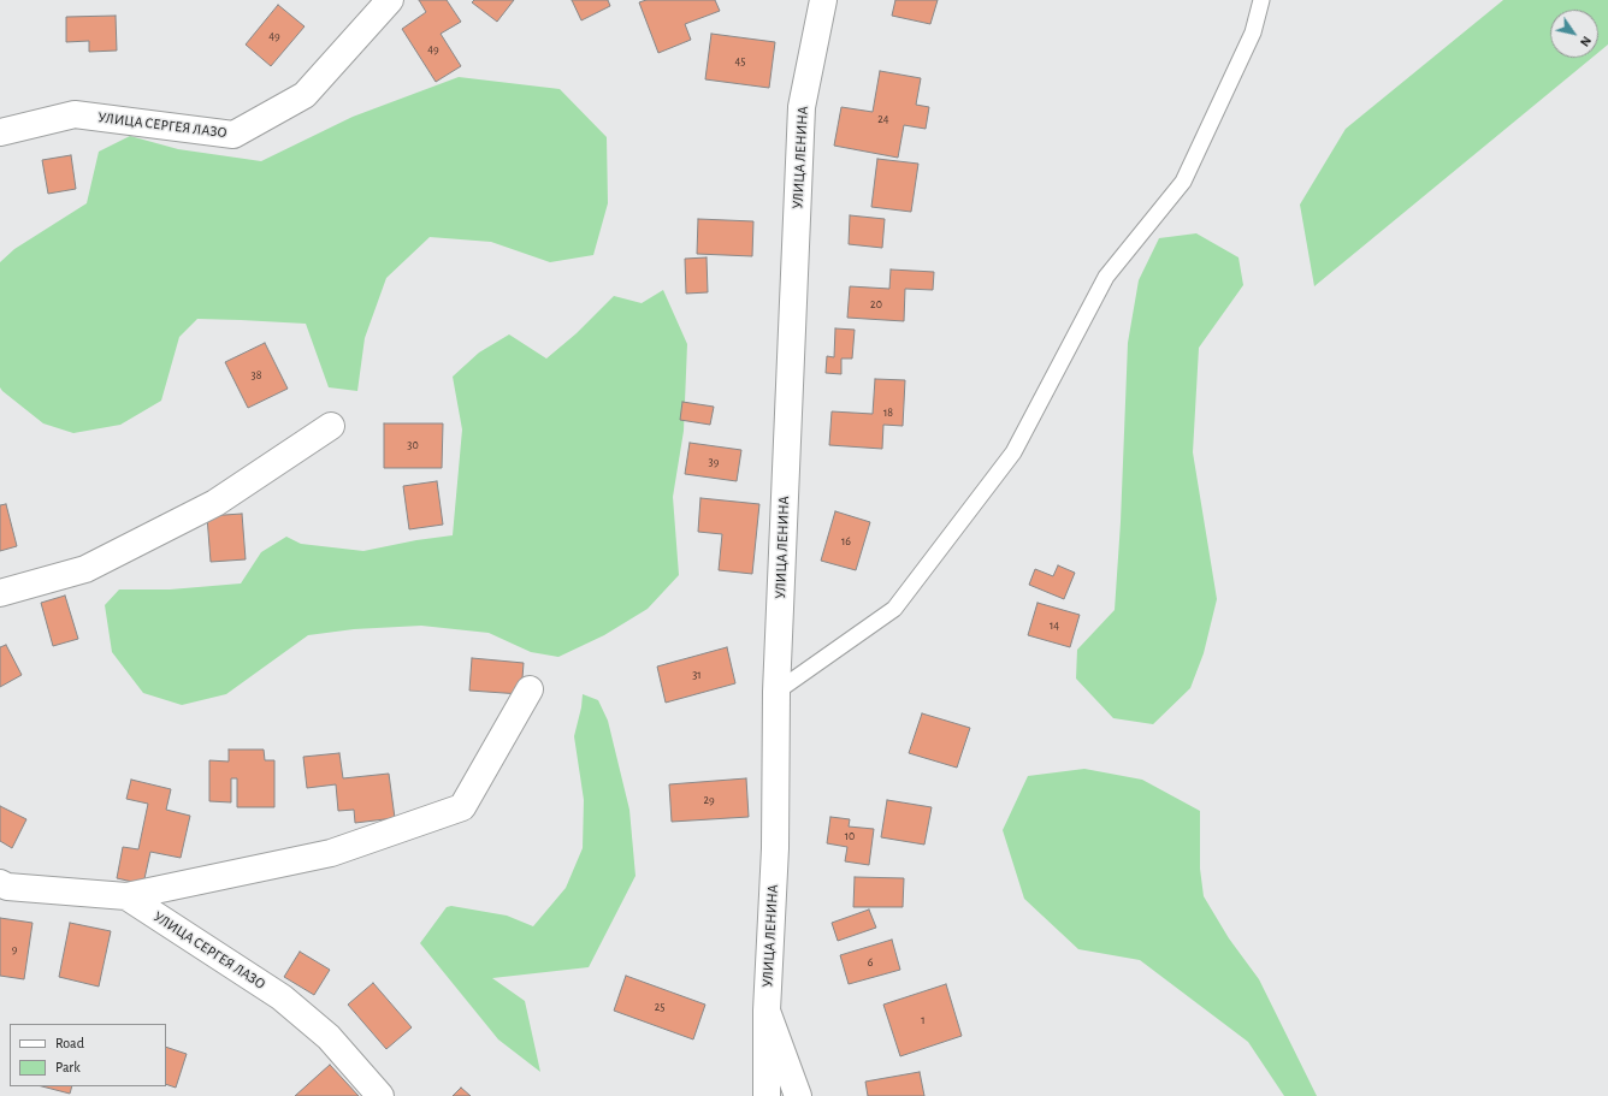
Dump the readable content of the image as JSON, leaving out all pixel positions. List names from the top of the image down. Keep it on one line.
{"streets":{"street":["УЛИЦА СЕРГЕЯ ЛАЗО","УЛИЦА ЛЕНИНА"]},"house_numbers":["49","49","45","24","20","38","18","30","39","16","14","31","29","10","9","6","25","1"],"legend":["Road","Park"],"north":"bottom right"}
